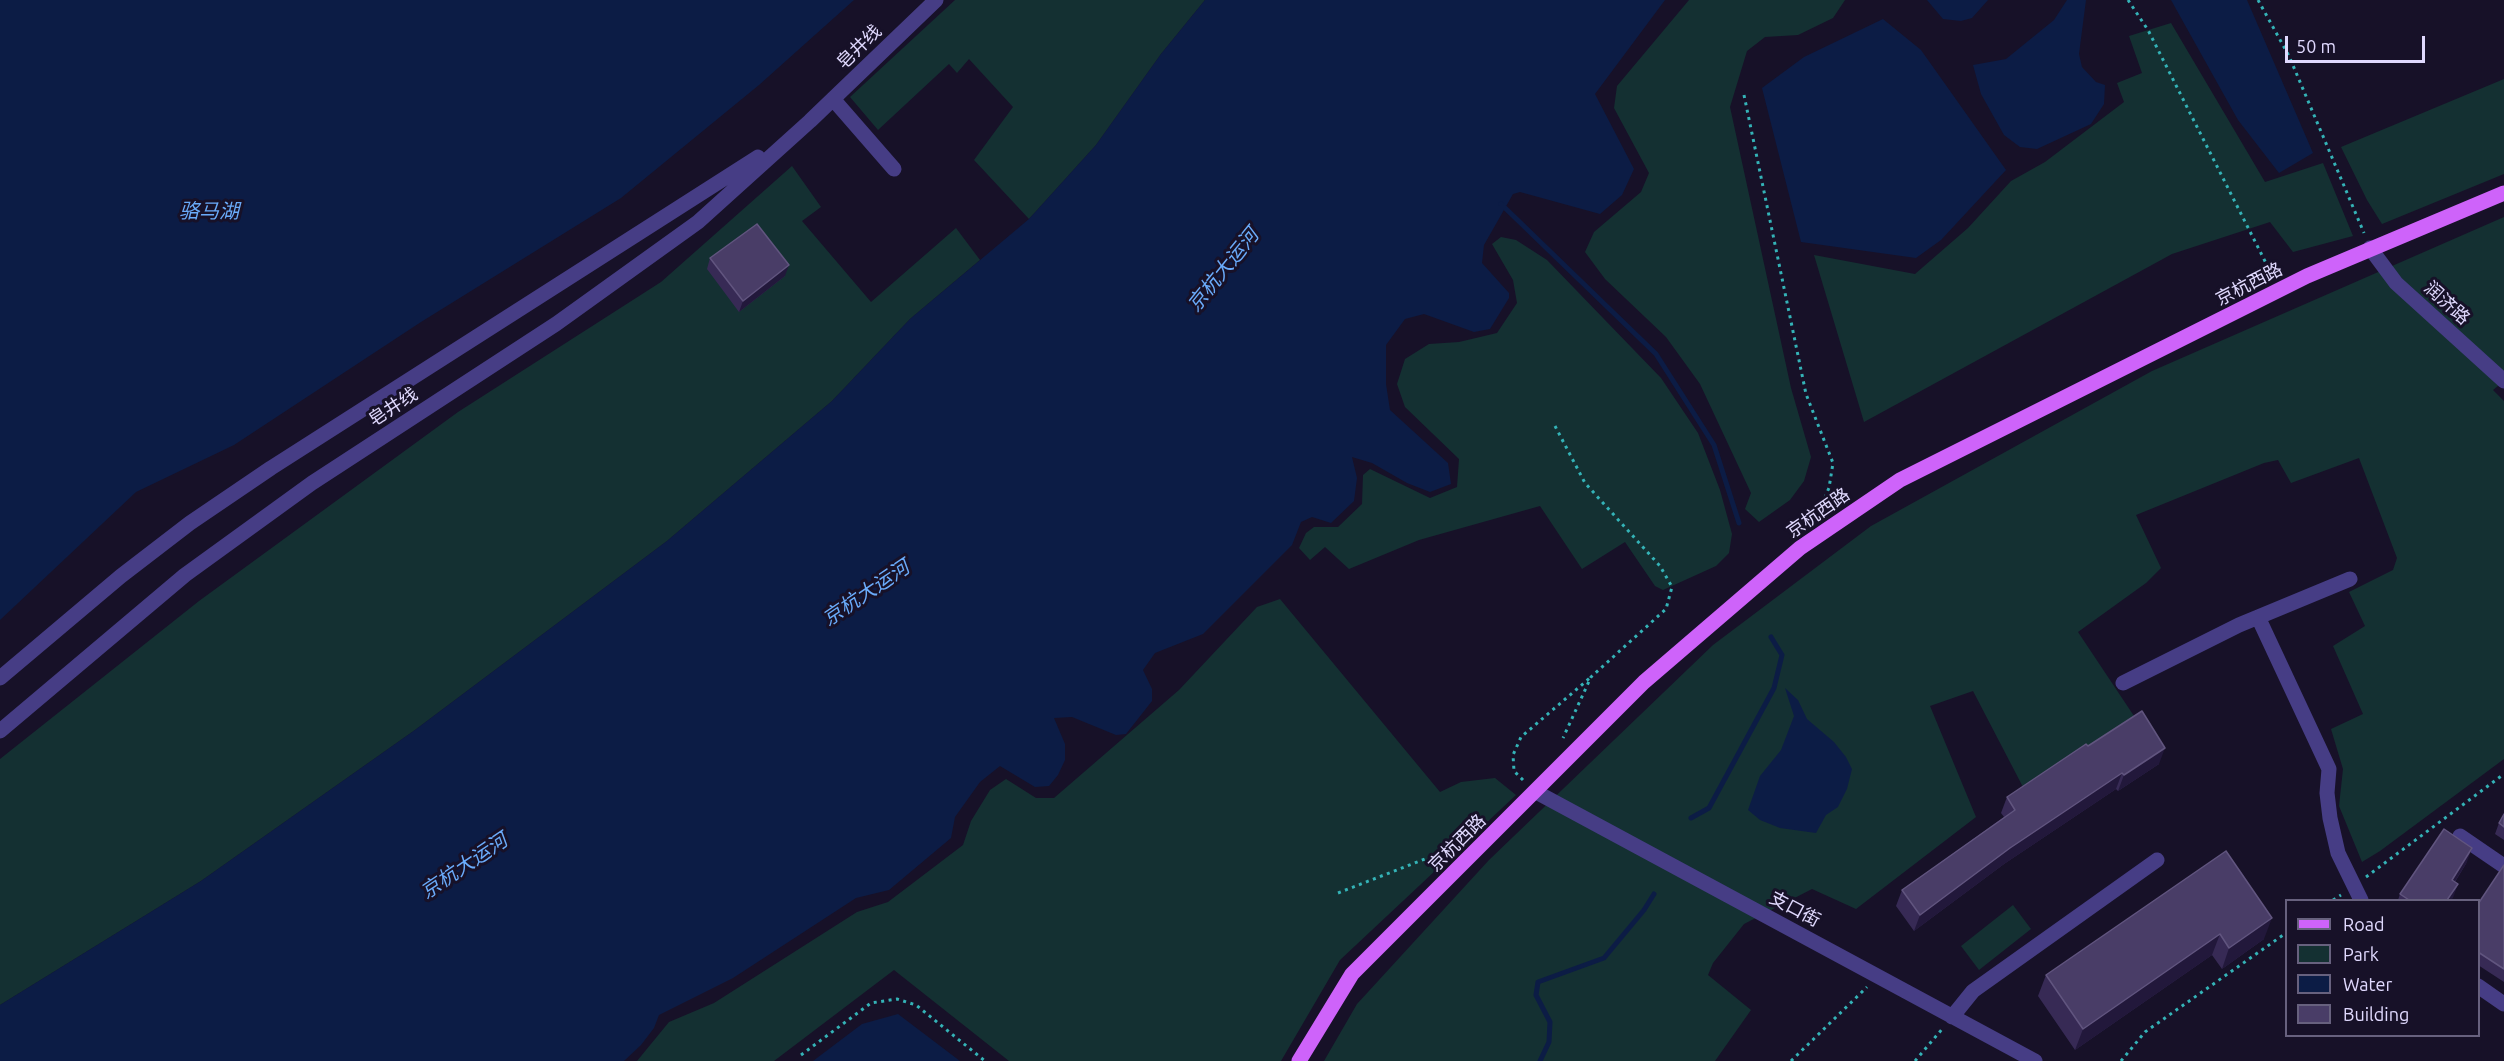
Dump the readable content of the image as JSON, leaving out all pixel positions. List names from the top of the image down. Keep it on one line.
{"streets":{"main road":["京杭西路"],"street":["皂井线","润济路","支口街"]},"crossings":[["京杭西路","润济路"],["京杭西路","支口街"]],"water":["骆马湖","京杭大运河"],"legend":["Road","Park","Water","Building"],"scale_bar":"50 m"}
